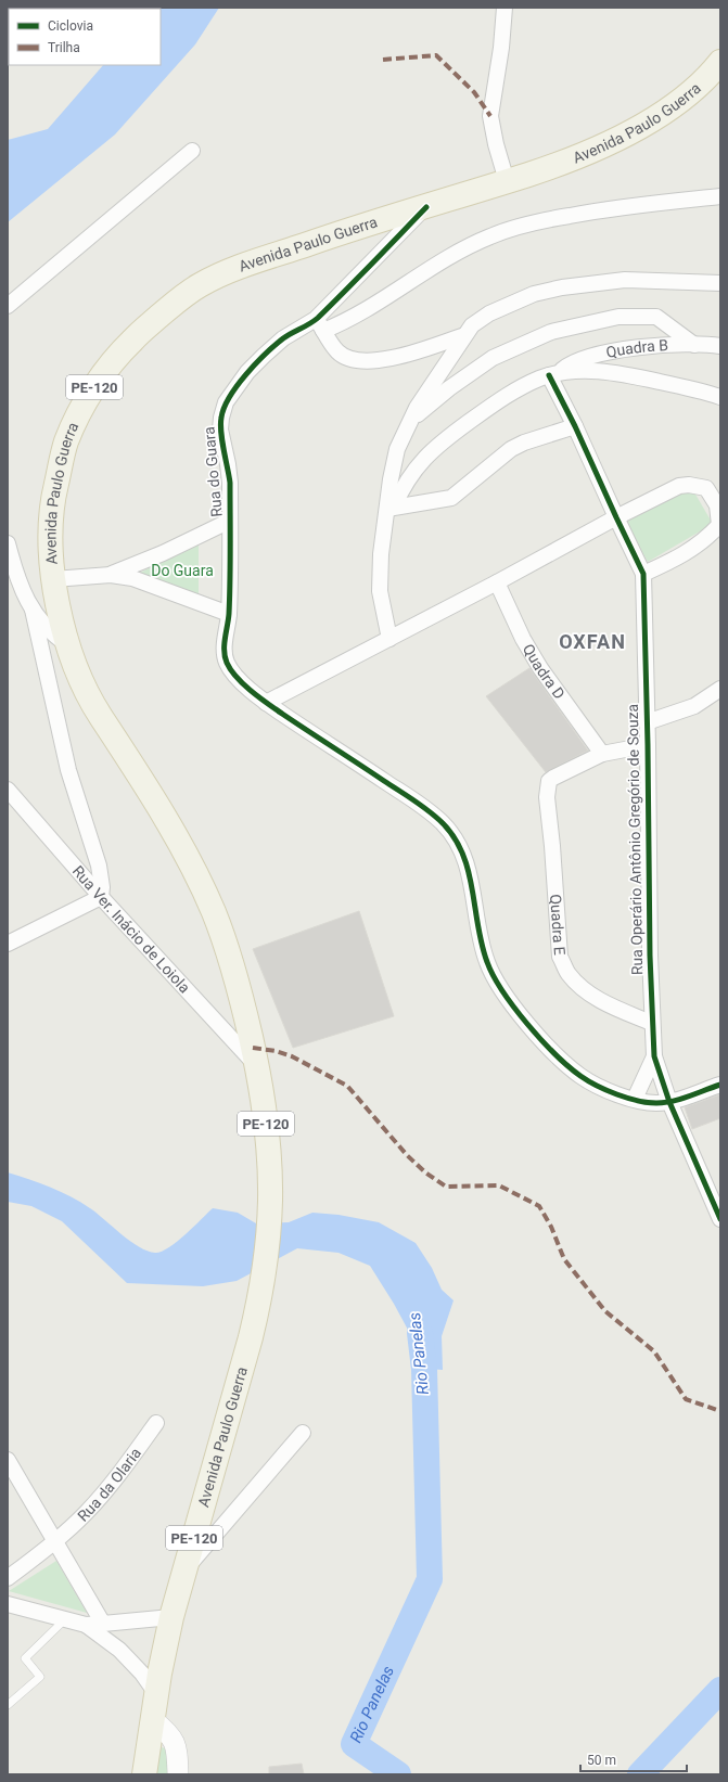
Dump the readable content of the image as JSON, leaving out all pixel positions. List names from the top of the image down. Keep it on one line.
{"streets":{"main road":["Avenida Paulo Guerra","PE-120"],"street":["Quadra B","Rua do Guara","Quadra D","Rua Operário Antônio Gregório de Souza","Quadra E","Rua Ver. Inácio de Loiola","Rua da Olaria"]},"crossings":[["Avenida Paulo Guerra","Rua do Guara"],["Avenida Paulo Guerra","Rua Ver. Inácio de Loiola"],["Rua do Guara","Rua Operário Antônio Gregório de Souza"],["Quadra D","Quadra E"],["Rua Operário Antônio Gregório de Souza","Quadra E"]],"districts":["OXFAN"],"water":["Rio Panelas"],"parks":["Do Guara"],"legend":["Ciclovia","Trilha"],"scale_bar":"50 m"}
